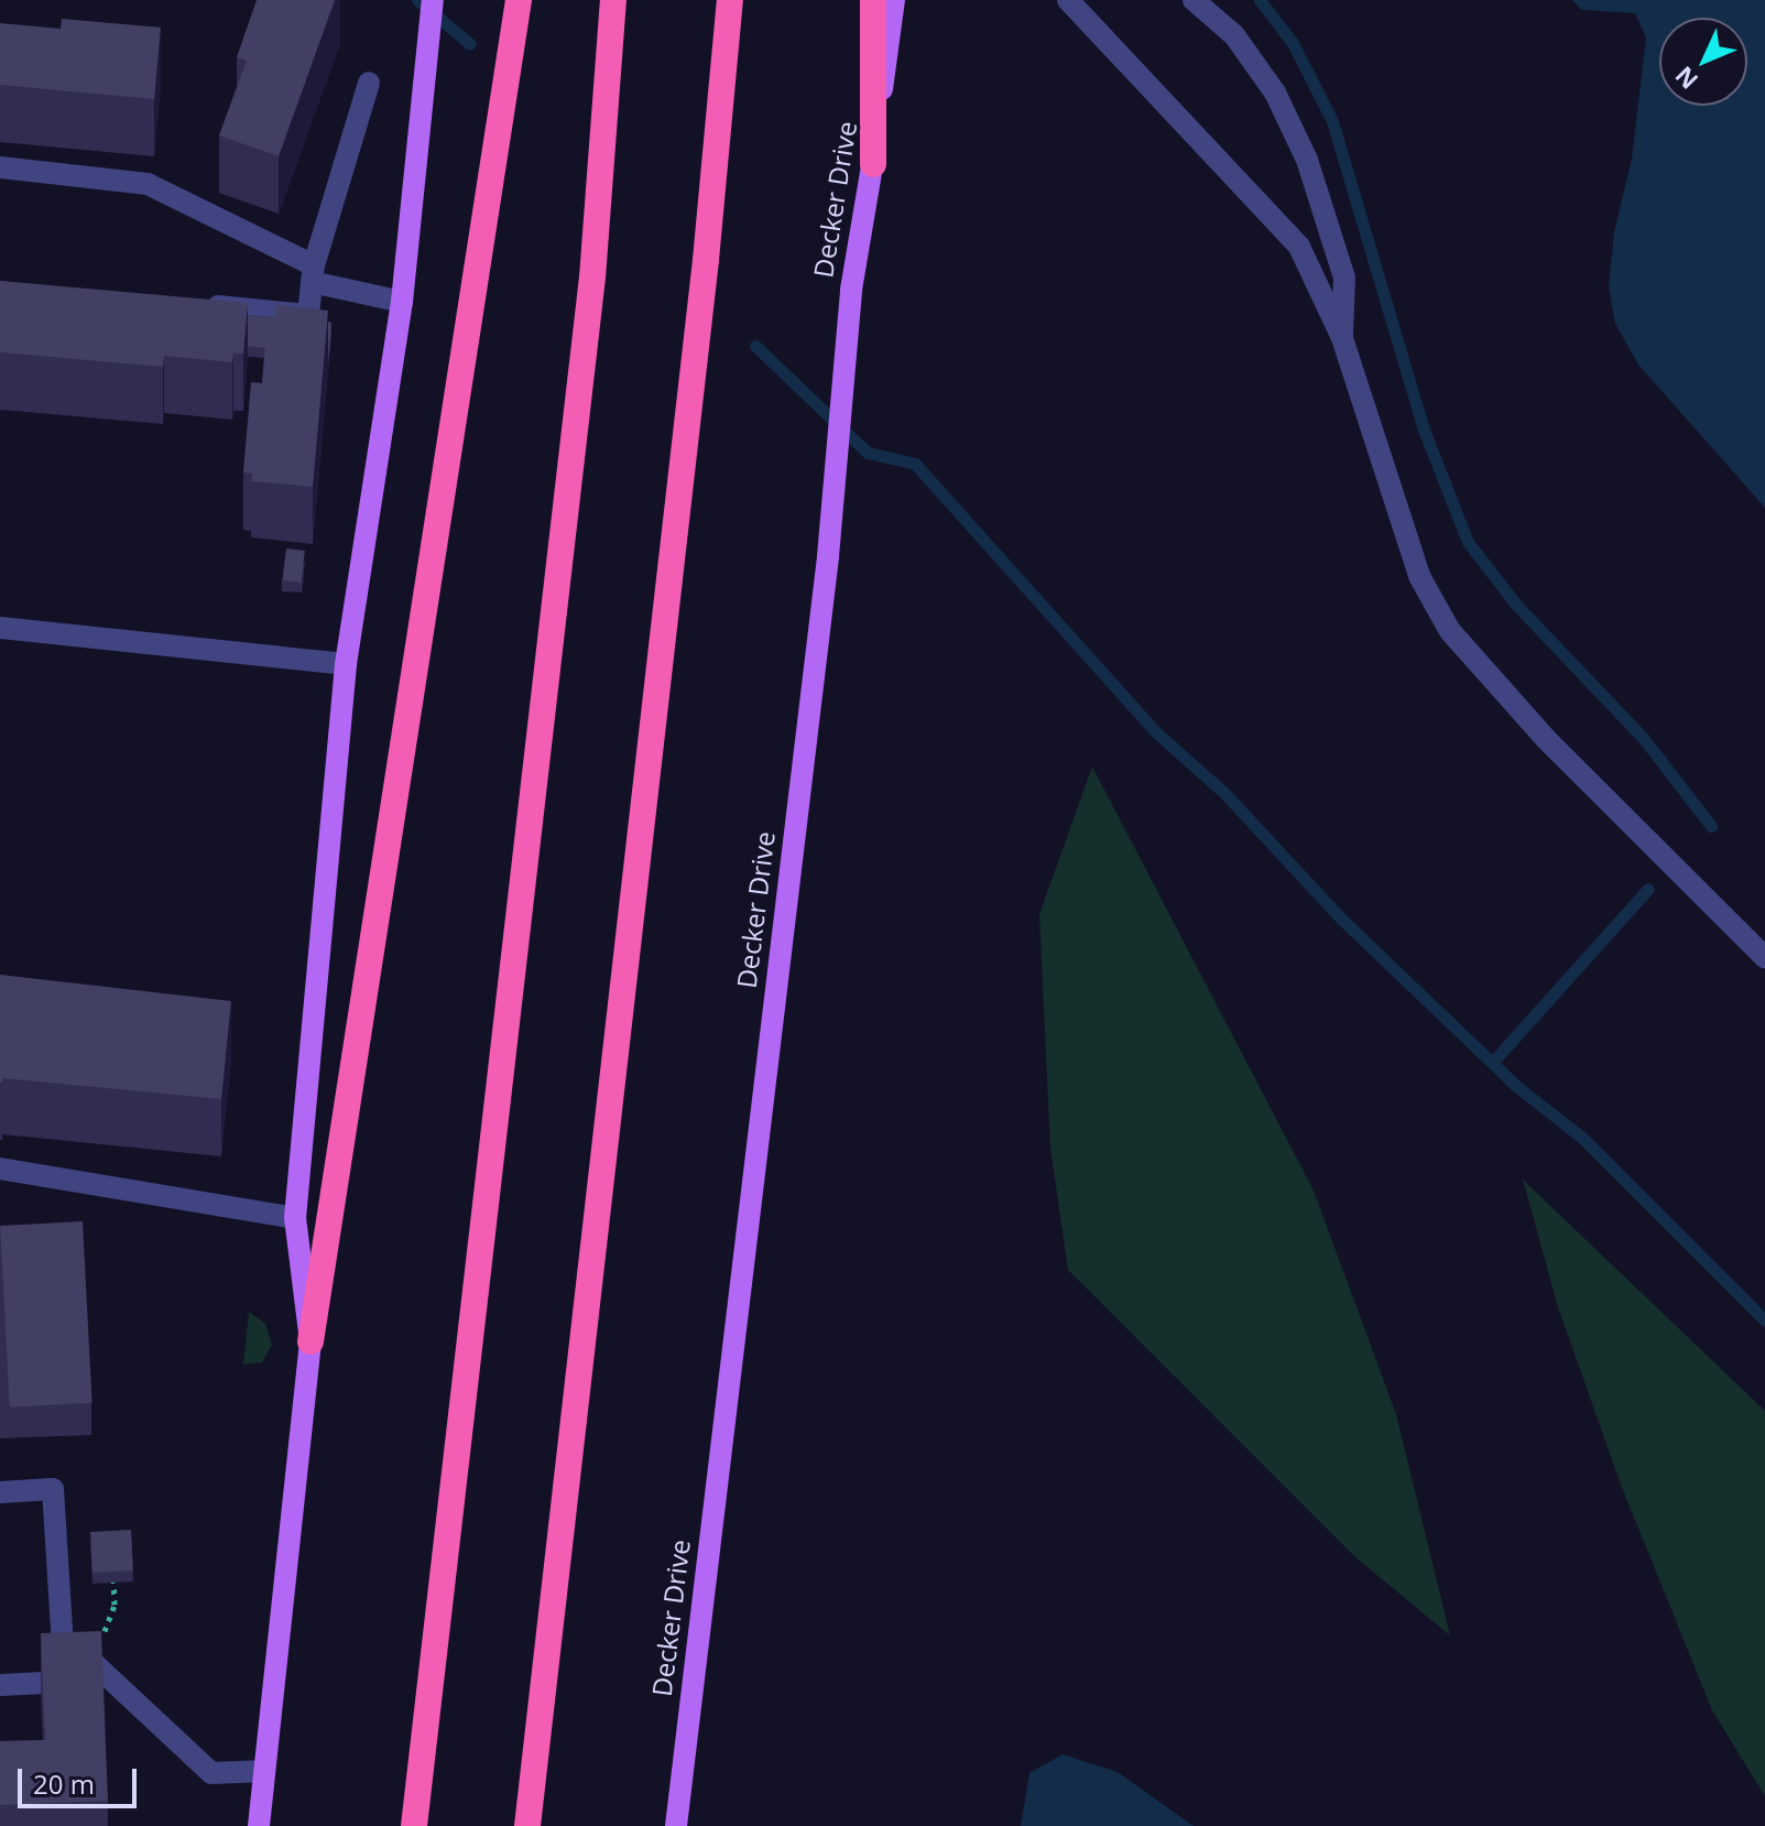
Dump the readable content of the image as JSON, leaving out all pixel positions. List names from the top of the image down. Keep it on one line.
{"streets":{"main road":["Decker Drive"]},"scale_bar":"20 m","north":"bottom left"}
